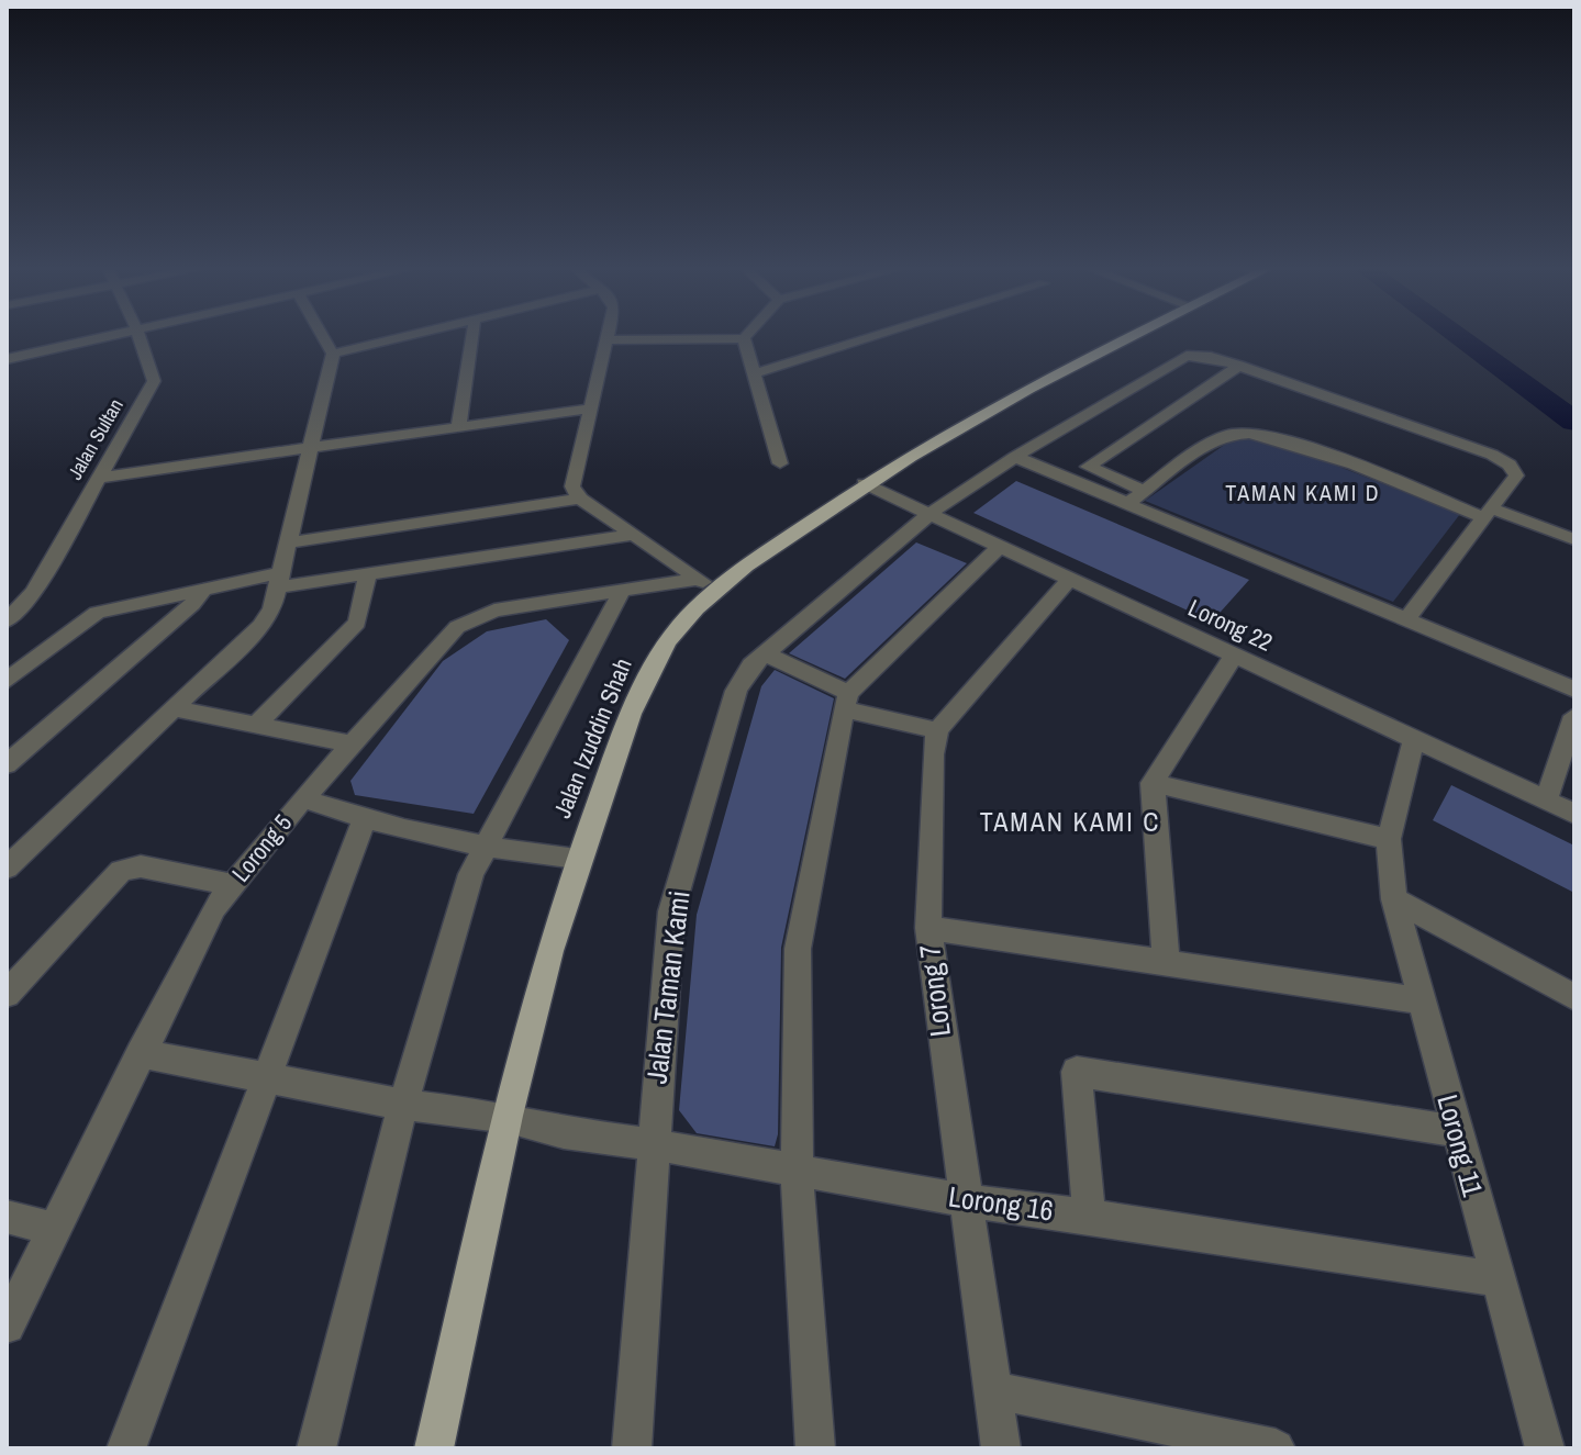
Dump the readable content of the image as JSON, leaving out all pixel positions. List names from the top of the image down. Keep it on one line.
{"streets":{"main road":["Jalan Izuddin Shah"],"street":["Jalan Sultan","Lorong 22","Lorong 5","Jalan Taman Kami","Lorong 7","Lorong 11","Lorong 16"]},"crossings":[["Lorong 22","Jalan Izuddin Shah"],["Lorong 22","Jalan Taman Kami"],["Lorong 22","Lorong 11"],["Jalan Izuddin Shah","Lorong 5"],["Jalan Izuddin Shah","Lorong 16"],["Lorong 5","Lorong 16"],["Jalan Taman Kami","Lorong 16"],["Lorong 7","Lorong 16"],["Lorong 11","Lorong 16"]],"districts":["TAMAN KAMI D","TAMAN KAMI C"]}
